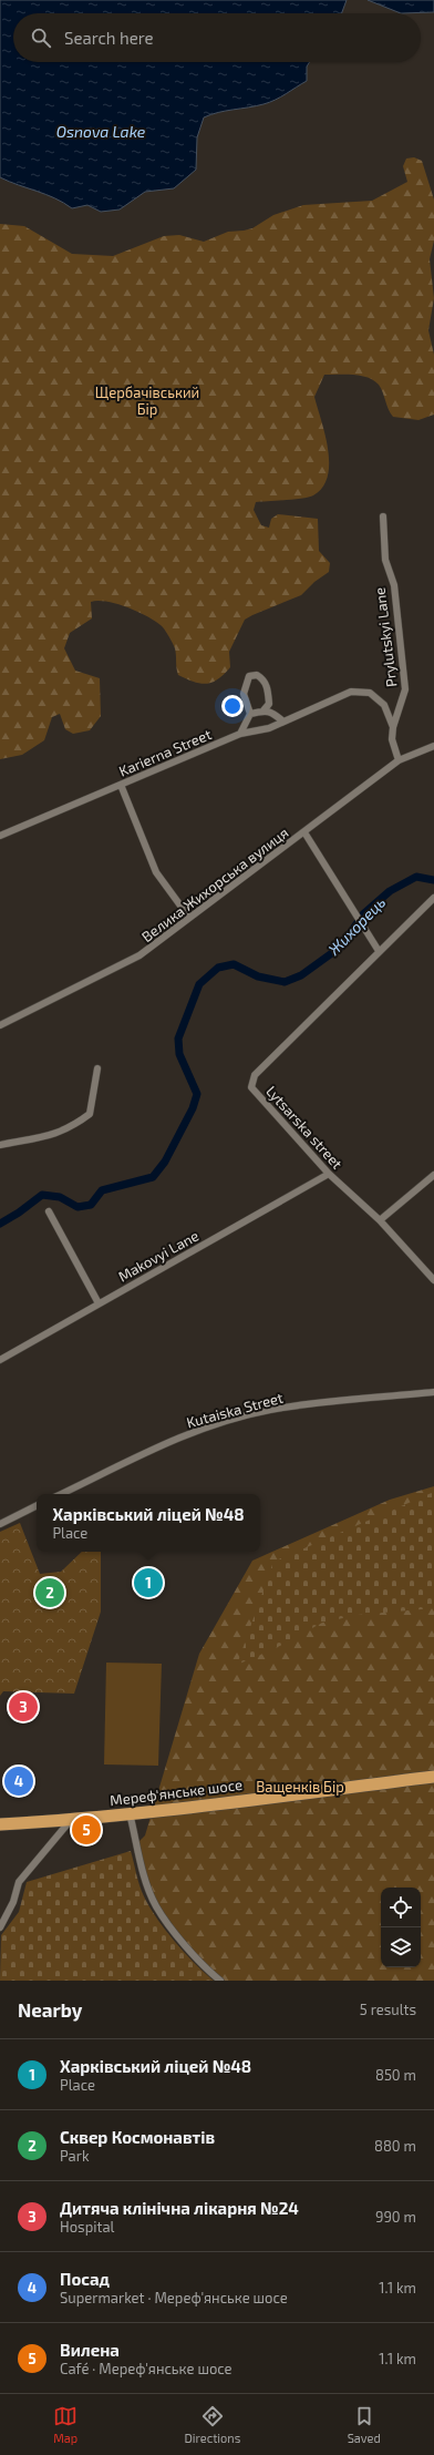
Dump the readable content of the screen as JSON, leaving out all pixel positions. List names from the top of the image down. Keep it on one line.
{"streets":{"highway":["Мереф'янське шосе"],"street":["Prylutskyi Lane","Karierna Street","Велика Жихорська вулиця","Lytsarska street","Makovyi Lane","Kutaiska Street"]},"crossings":[["Prylutskyi Lane","Karierna Street"],["Karierna Street","Велика Жихорська вулиця"],["Lytsarska street","Makovyi Lane"]],"water":["Osnova Lake","Жихорець"],"parks":["Щербачівський Бір","Ващенків Бір"],"page":{"search":"Search here","popup":["Харківський ліцей №48","Place"],"pins":["1","2","3","4","5"],"heading":["Nearby","5 results"],"list":[{"mark":"1","name":"Харківський ліцей №48","note":"Place","value":"850 m"},{"mark":"2","name":"Сквер Космонавтів","note":"Park","value":"880 m"},{"mark":"3","name":"Дитяча клінічна лікарня №24","note":"Hospital","value":"990 m"},{"mark":"4","name":"Посад","note":"Supermarket · Мереф'янське шосе","value":"1.1 km"},{"mark":"5","name":"Вилена","note":"Café · Мереф'янське шосе","value":"1.1 km"}],"nav":["Map","Directions","Saved"]}}
